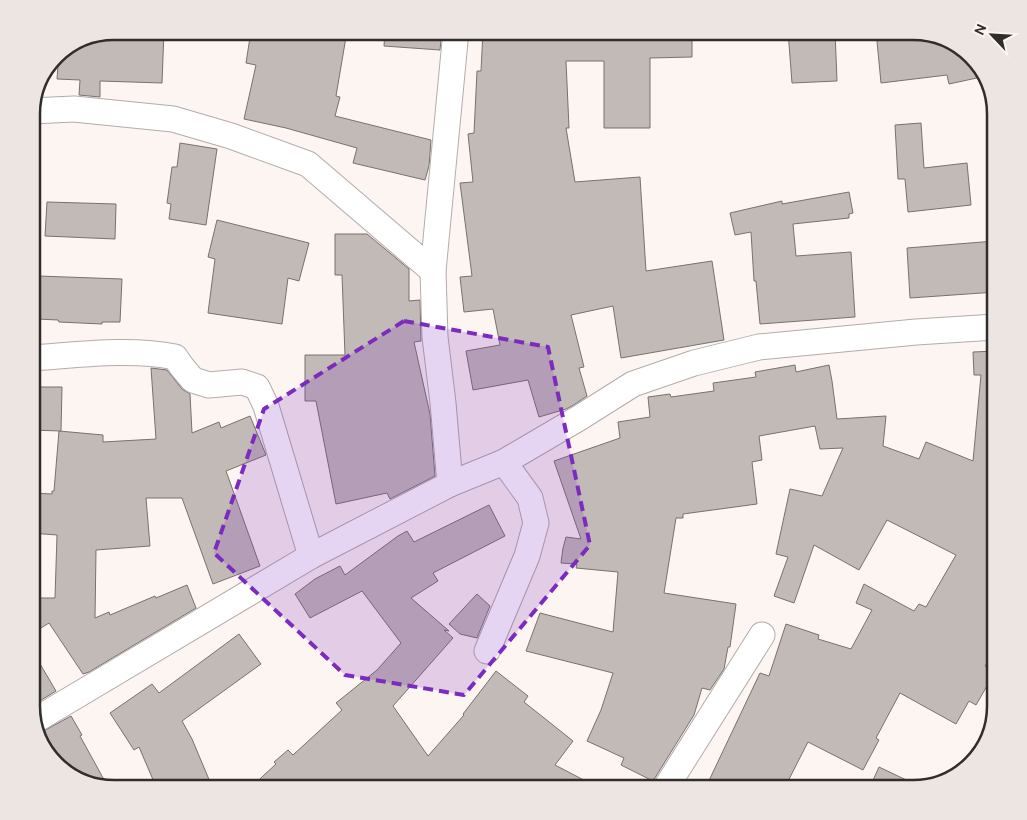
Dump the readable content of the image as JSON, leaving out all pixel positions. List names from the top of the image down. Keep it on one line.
{"north":"top left"}
